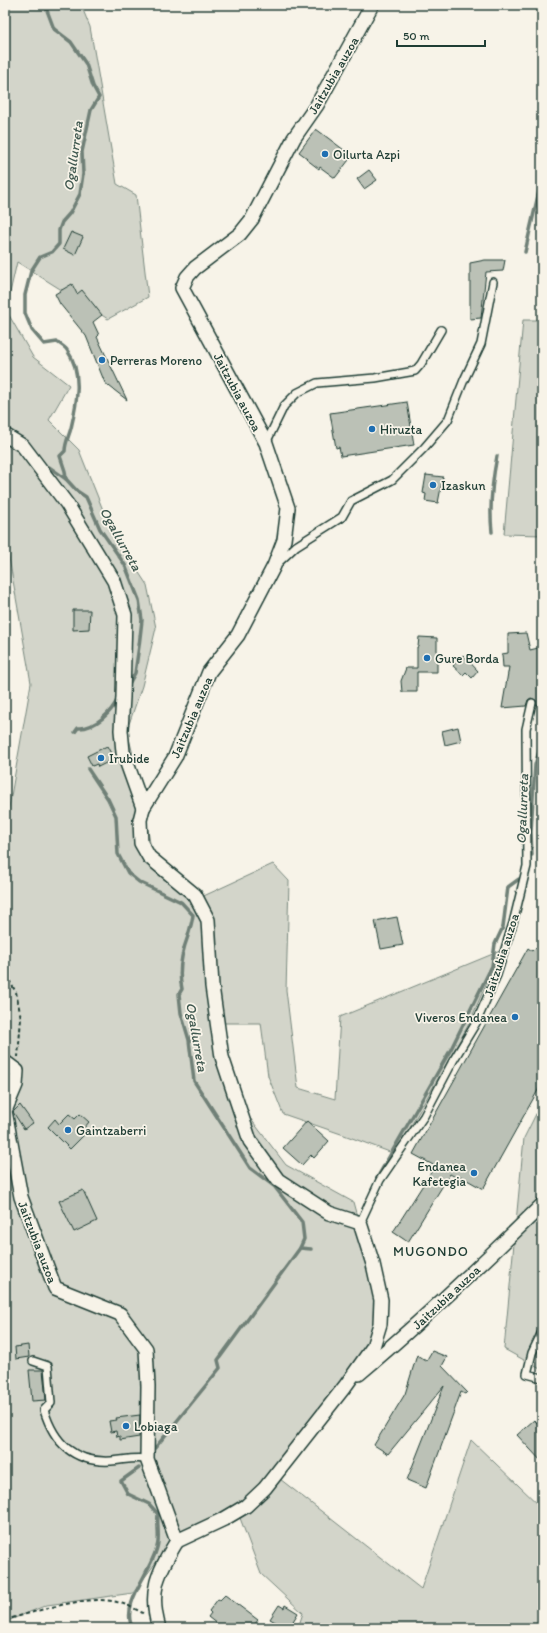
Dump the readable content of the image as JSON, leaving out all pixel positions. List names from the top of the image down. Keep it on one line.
{"streets":{"street":["Jaitzubia auzoa"]},"districts":["MUGONDO"],"water":["Ogallurreta"],"places":["Oilurta Azpi","Perreras Moreno","Hiruzta","Izaskun","Gure Borda","Irubide","Viveros Endanea","Gaintzaberri","Endanea Kafetegia","Lobiaga"],"scale_bar":"50 m"}
